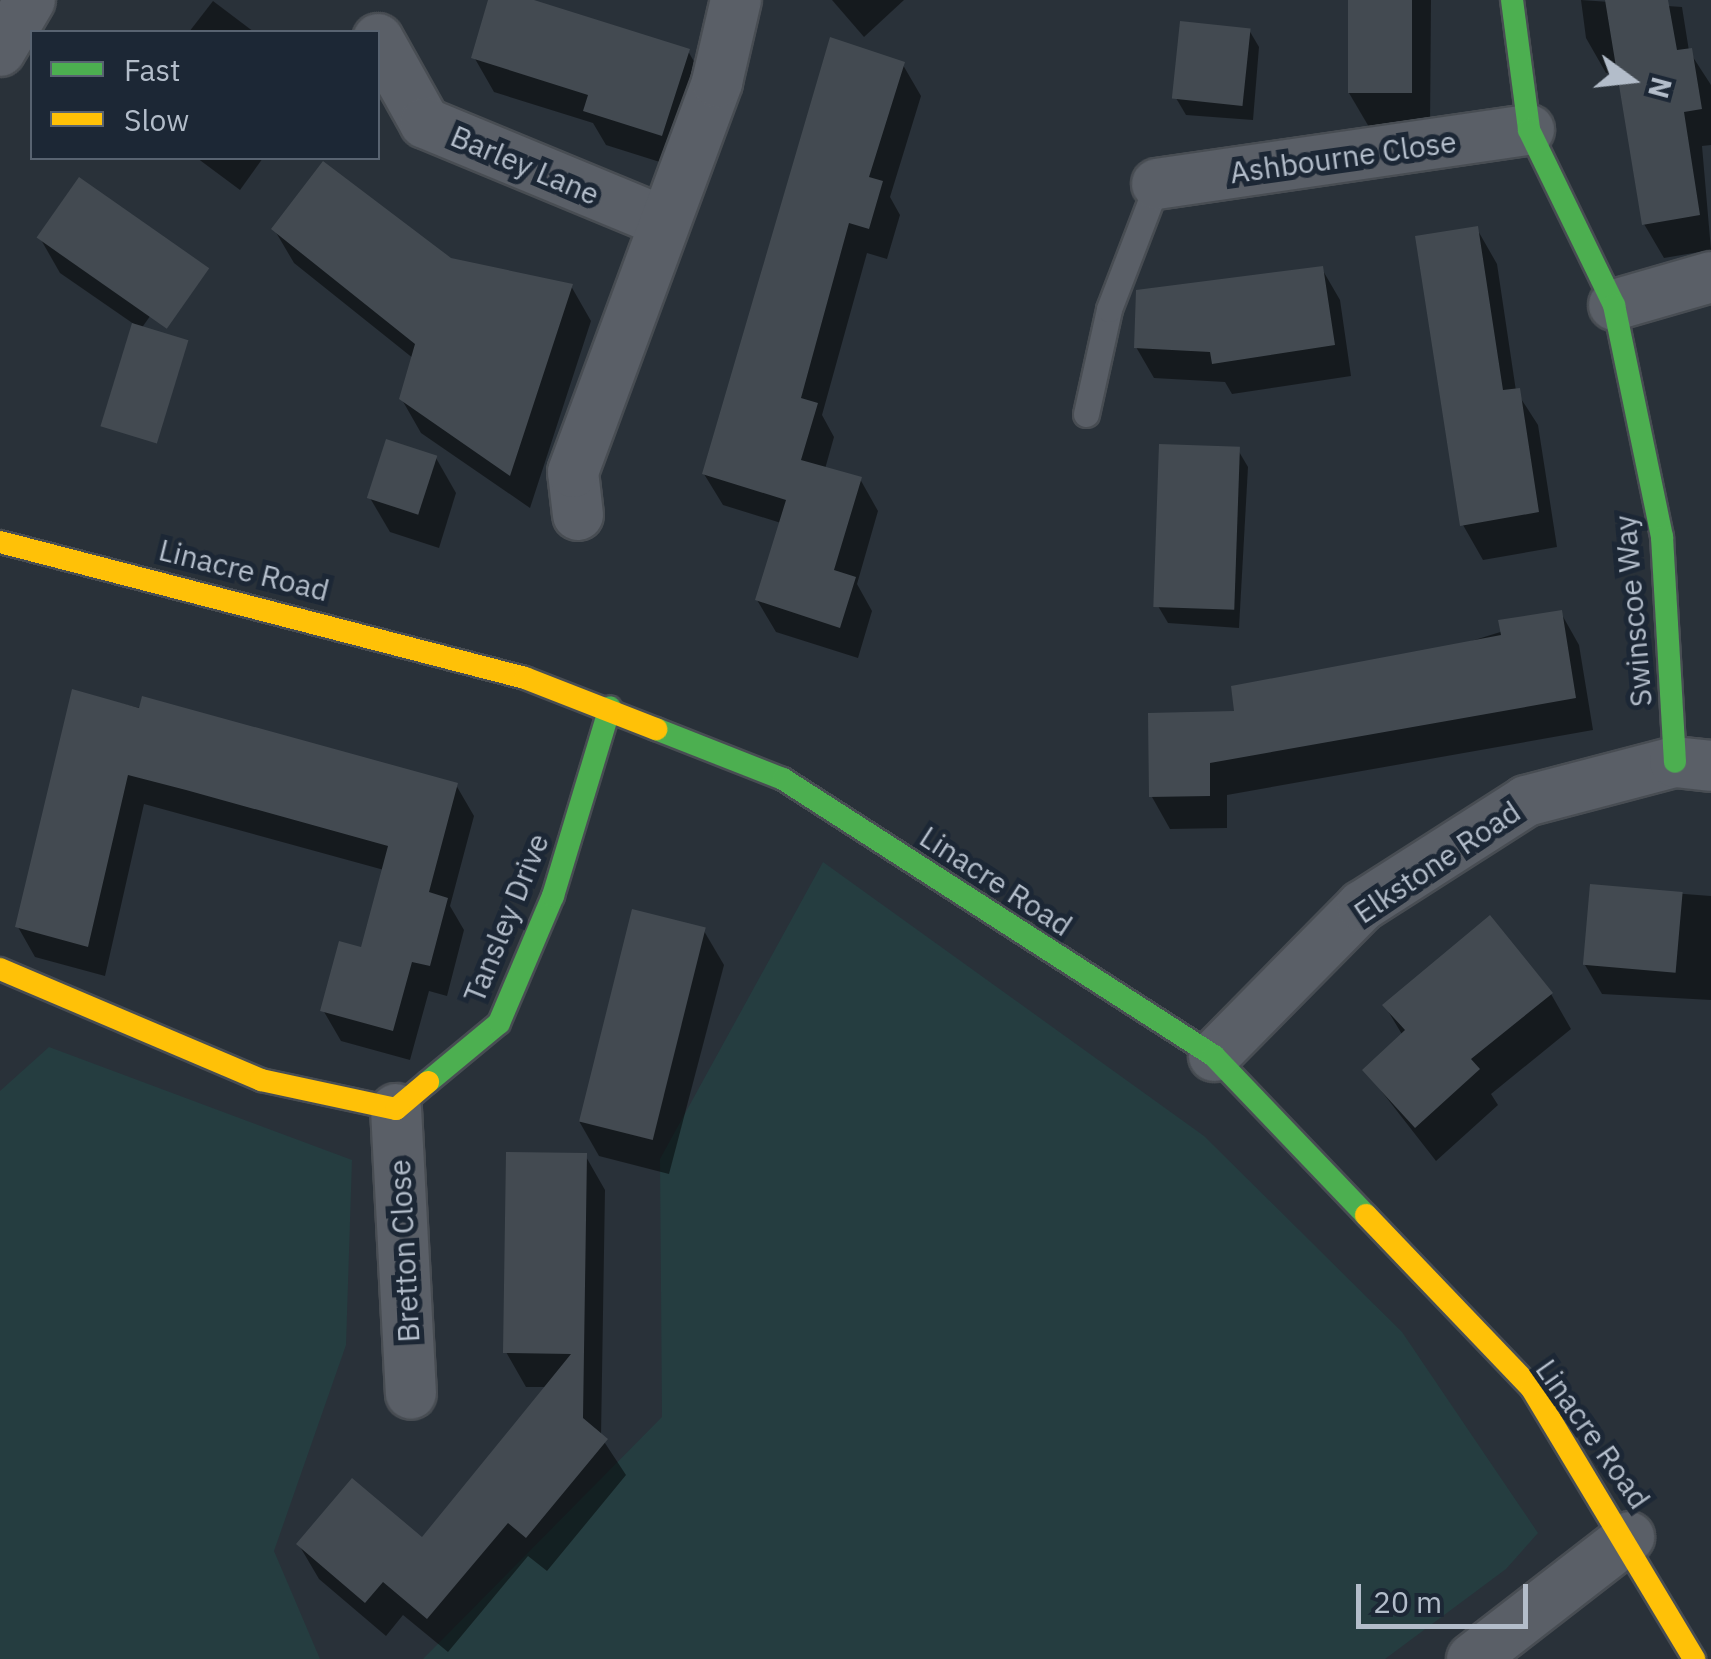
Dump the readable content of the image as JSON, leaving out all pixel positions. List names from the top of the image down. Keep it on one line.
{"streets":{"street":["Ashbourne Close","Barley Lane","Linacre Road","Swinscoe Way","Elkstone Road","Tansley Drive","Bretton Close"]},"crossings":[["Ashbourne Close","Swinscoe Way"],["Linacre Road","Elkstone Road"],["Linacre Road","Tansley Drive"],["Swinscoe Way","Elkstone Road"],["Tansley Drive","Bretton Close"]],"legend":["Fast","Slow"],"scale_bar":"20 m","north":"right"}
